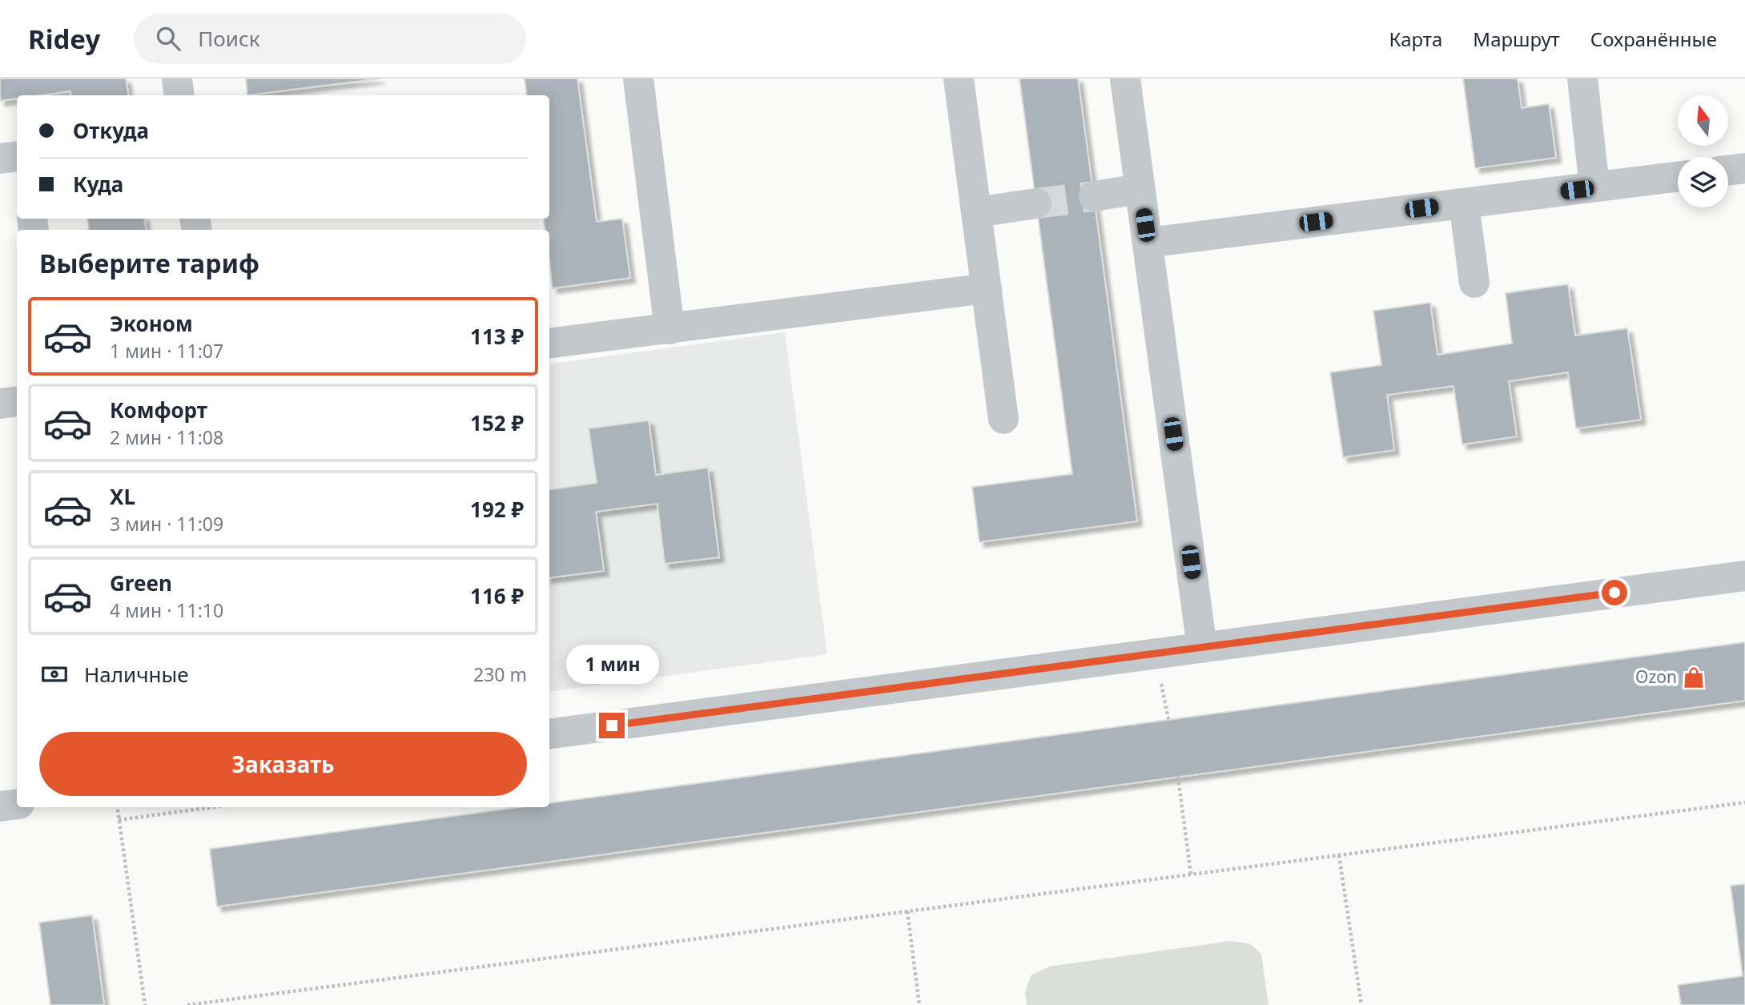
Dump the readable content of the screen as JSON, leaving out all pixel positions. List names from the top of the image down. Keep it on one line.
{"places":{"shop":["Ozon"]},"north":"top","page":{"header":"Ridey","search":"Поиск","nav":["Карта","Маршрут","Сохранённые"],"banner":["Откуда","Куда"],"heading":"Выберите тариф","list":[{"name":"Эконом","note":"1 мин · 11:07","value":"113 ₽"},{"name":"Комфорт","note":"2 мин · 11:08","value":"152 ₽"},{"name":"XL","note":"3 мин · 11:09","value":"192 ₽"},{"name":"Green","note":"4 мин · 11:10","value":"116 ₽"}],"pay":["Наличные","230 m"],"bubble":"1 мин","buttons":"Заказать"}}
